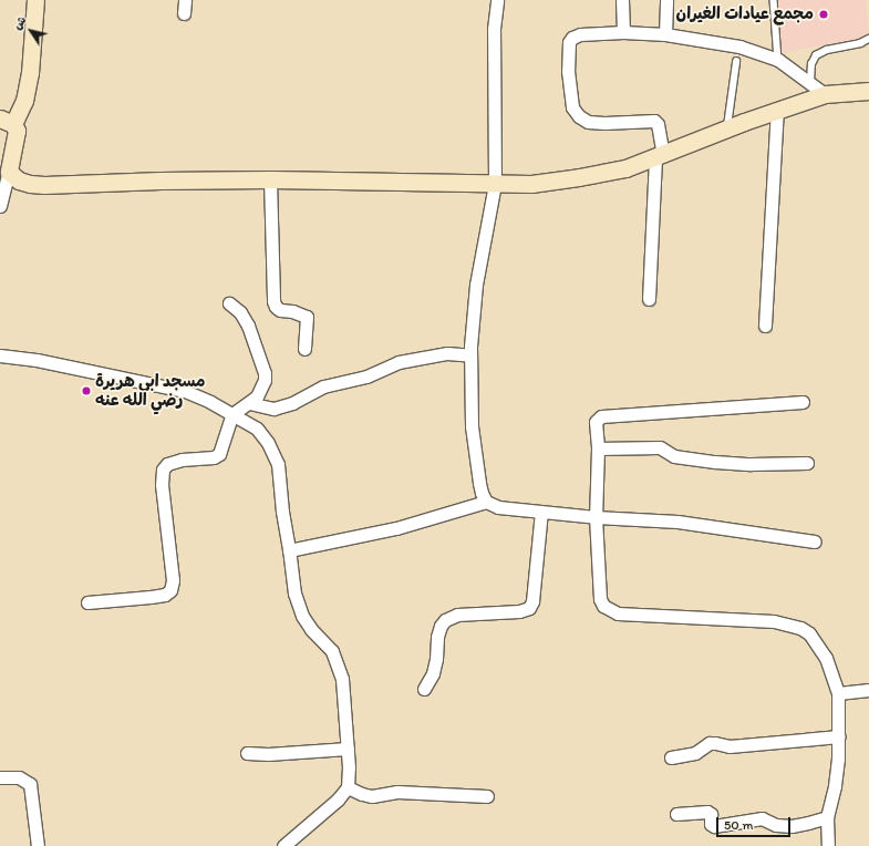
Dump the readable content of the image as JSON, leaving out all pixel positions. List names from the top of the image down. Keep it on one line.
{"places":["مجمع عيادات الغيران","مسجد ابي هريرة رضي الله عنه"],"scale_bar":"50 m","north":"top left"}
